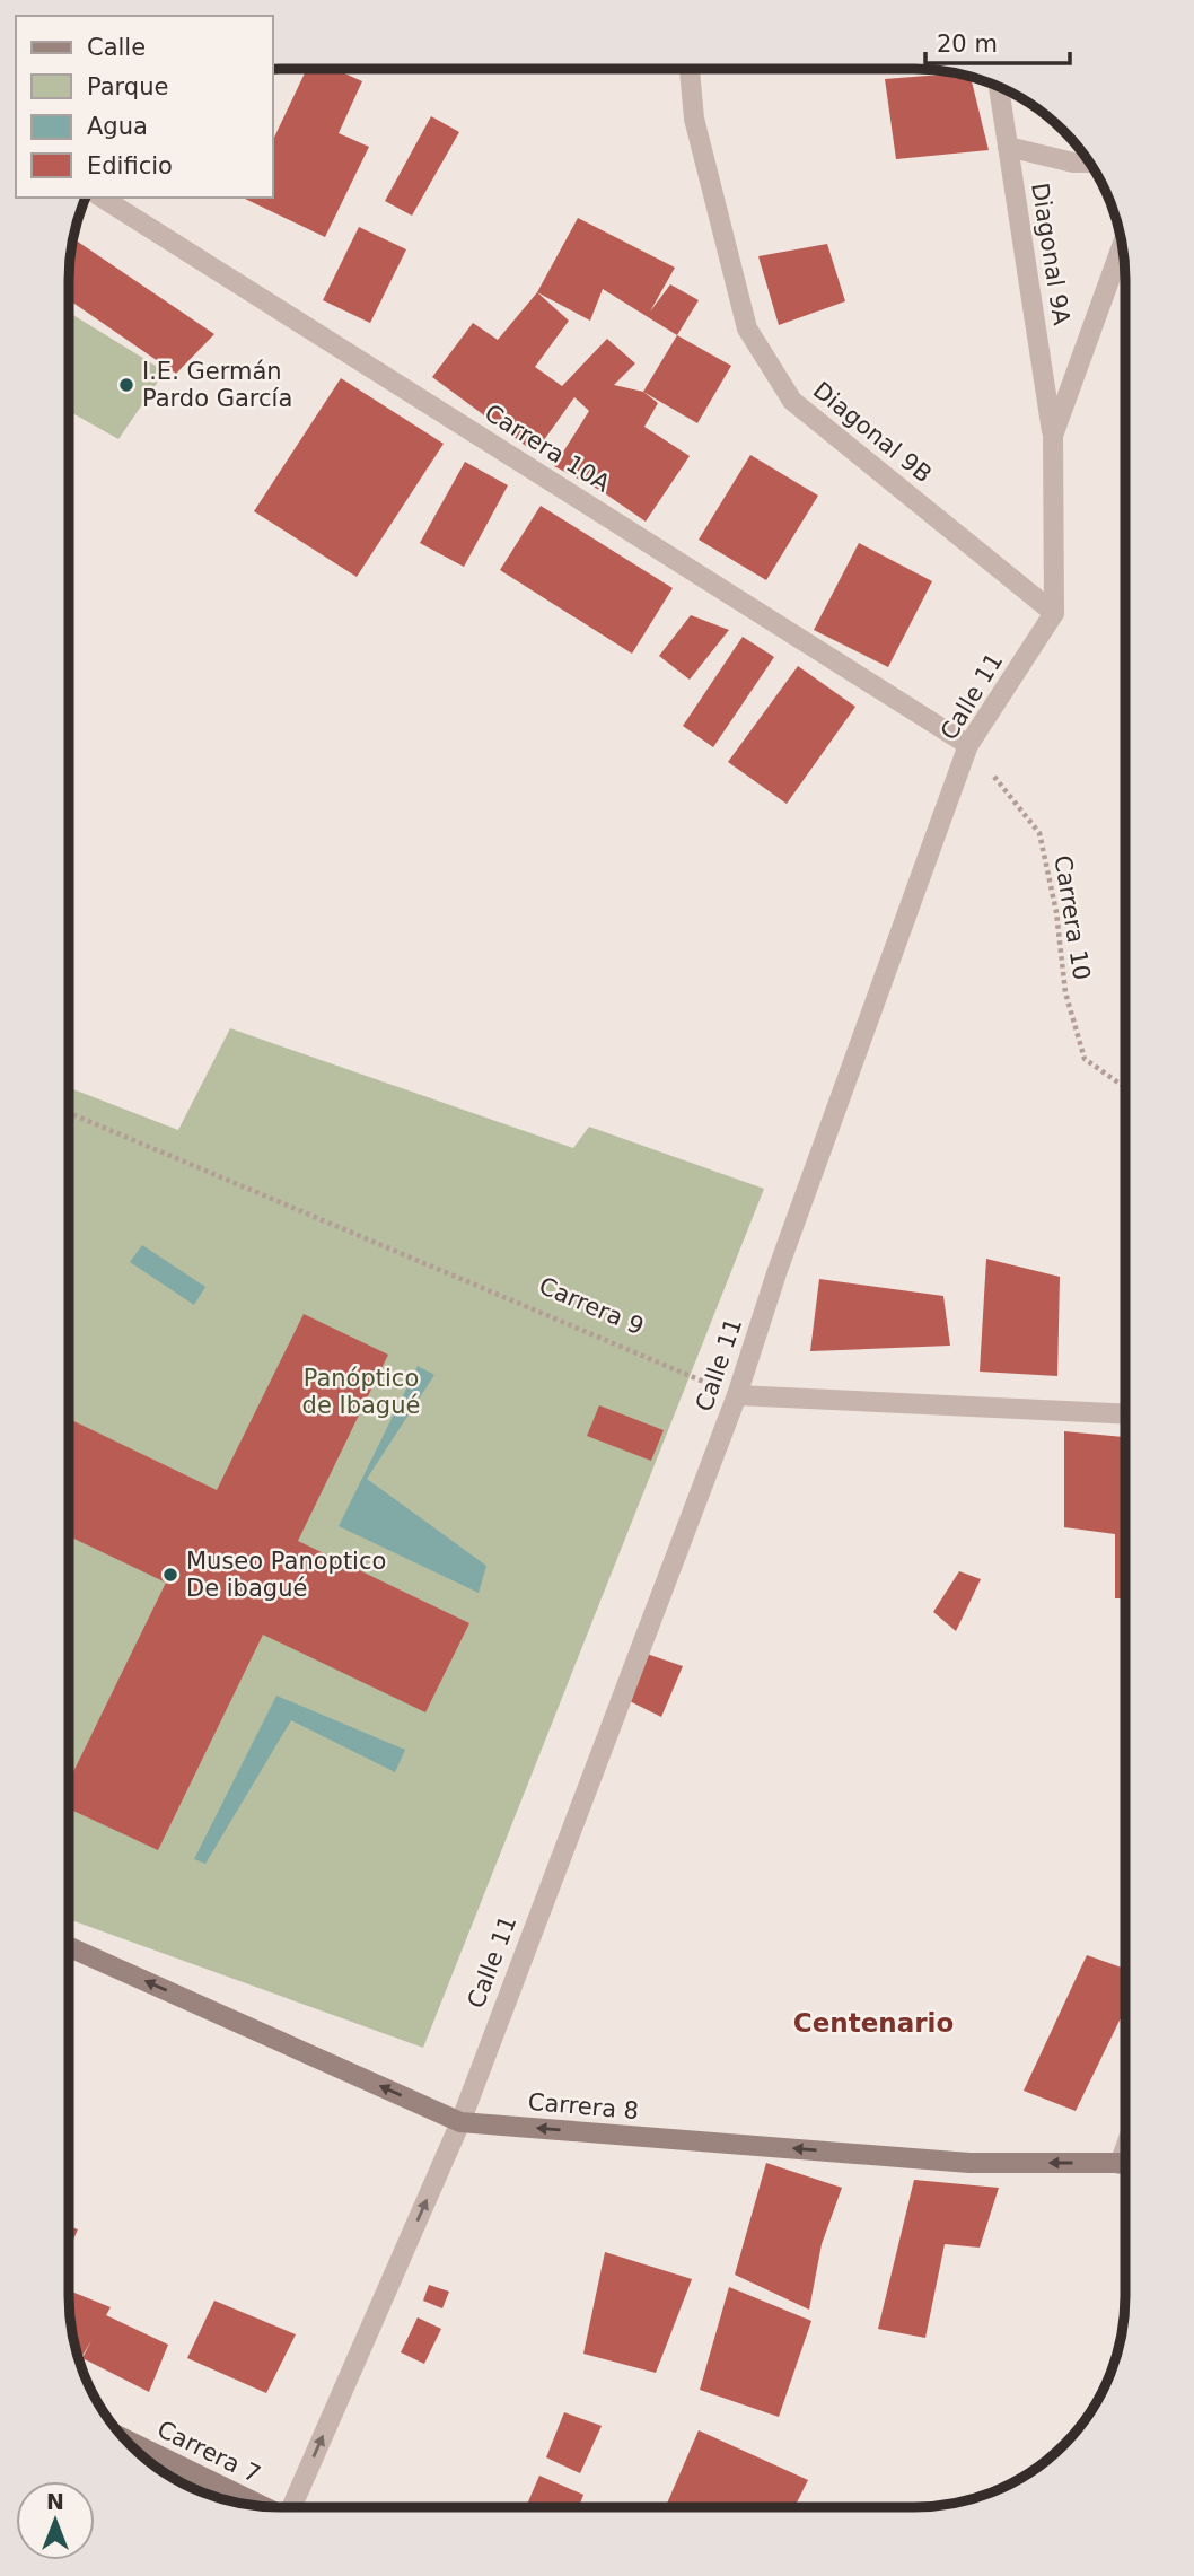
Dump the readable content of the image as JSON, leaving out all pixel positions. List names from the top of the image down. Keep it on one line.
{"streets":{"main road":["Carrera 8","Carrera 7"],"street":["Diagonal 9A","Diagonal 9B","Carrera 10A","Calle 11"],"path":["Carrera 10","Carrera 9"]},"crossings":[["Diagonal 9B","Calle 11"],["Carrera 10A","Calle 11"],["Carrera 10A","Carrera 10"],["Calle 11","Carrera 10"],["Calle 11","Carrera 9"],["Calle 11","Carrera 8"]],"one_way":["Carrera 8"],"districts":["Centenario"],"parks":["Panóptico de Ibagué"],"places":["I.E. Germán Pardo García","Museo Panoptico De ibagué"],"legend":["Calle","Parque","Agua","Edificio"],"scale_bar":"20 m","north":"top"}
